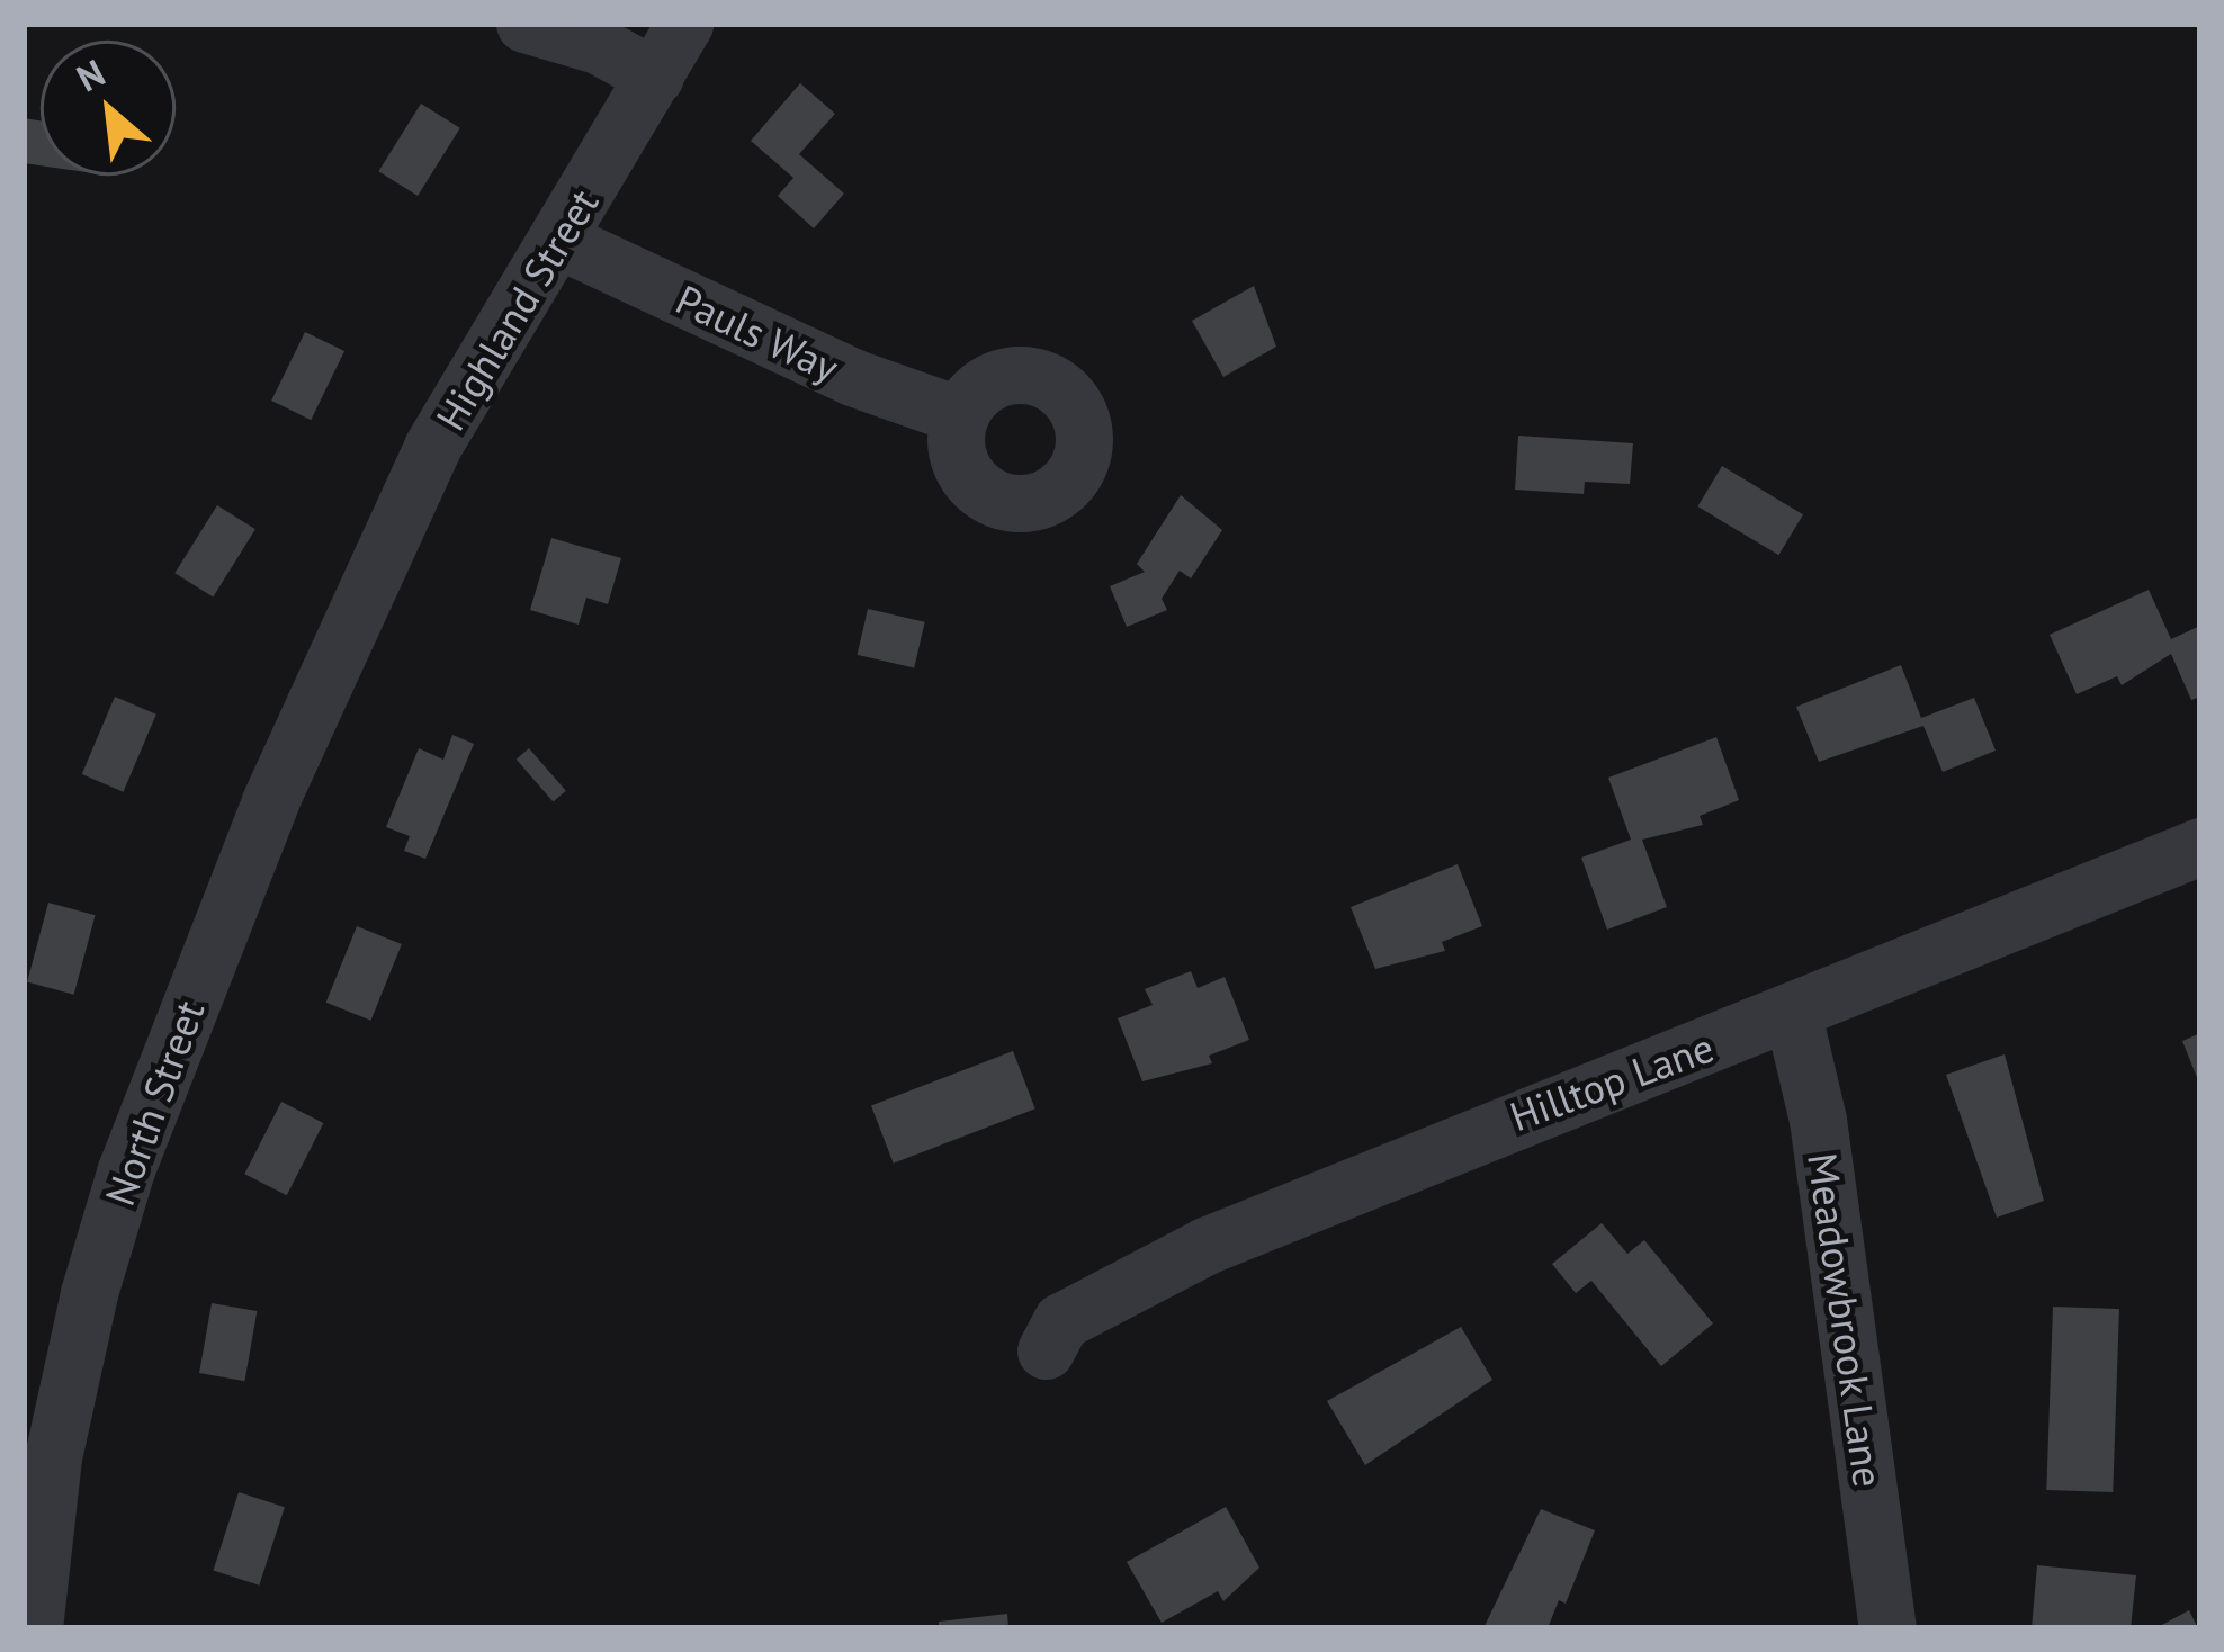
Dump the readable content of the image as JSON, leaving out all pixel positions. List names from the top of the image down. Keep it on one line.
{"streets":{"street":["Highland Street","Pauls Way","Hilltop Lane","North Street","Meadowbrook Lane"]},"crossings":[["Highland Street","Pauls Way"],["Highland Street","North Street"],["Hilltop Lane","Meadowbrook Lane"]],"north":"top left"}
